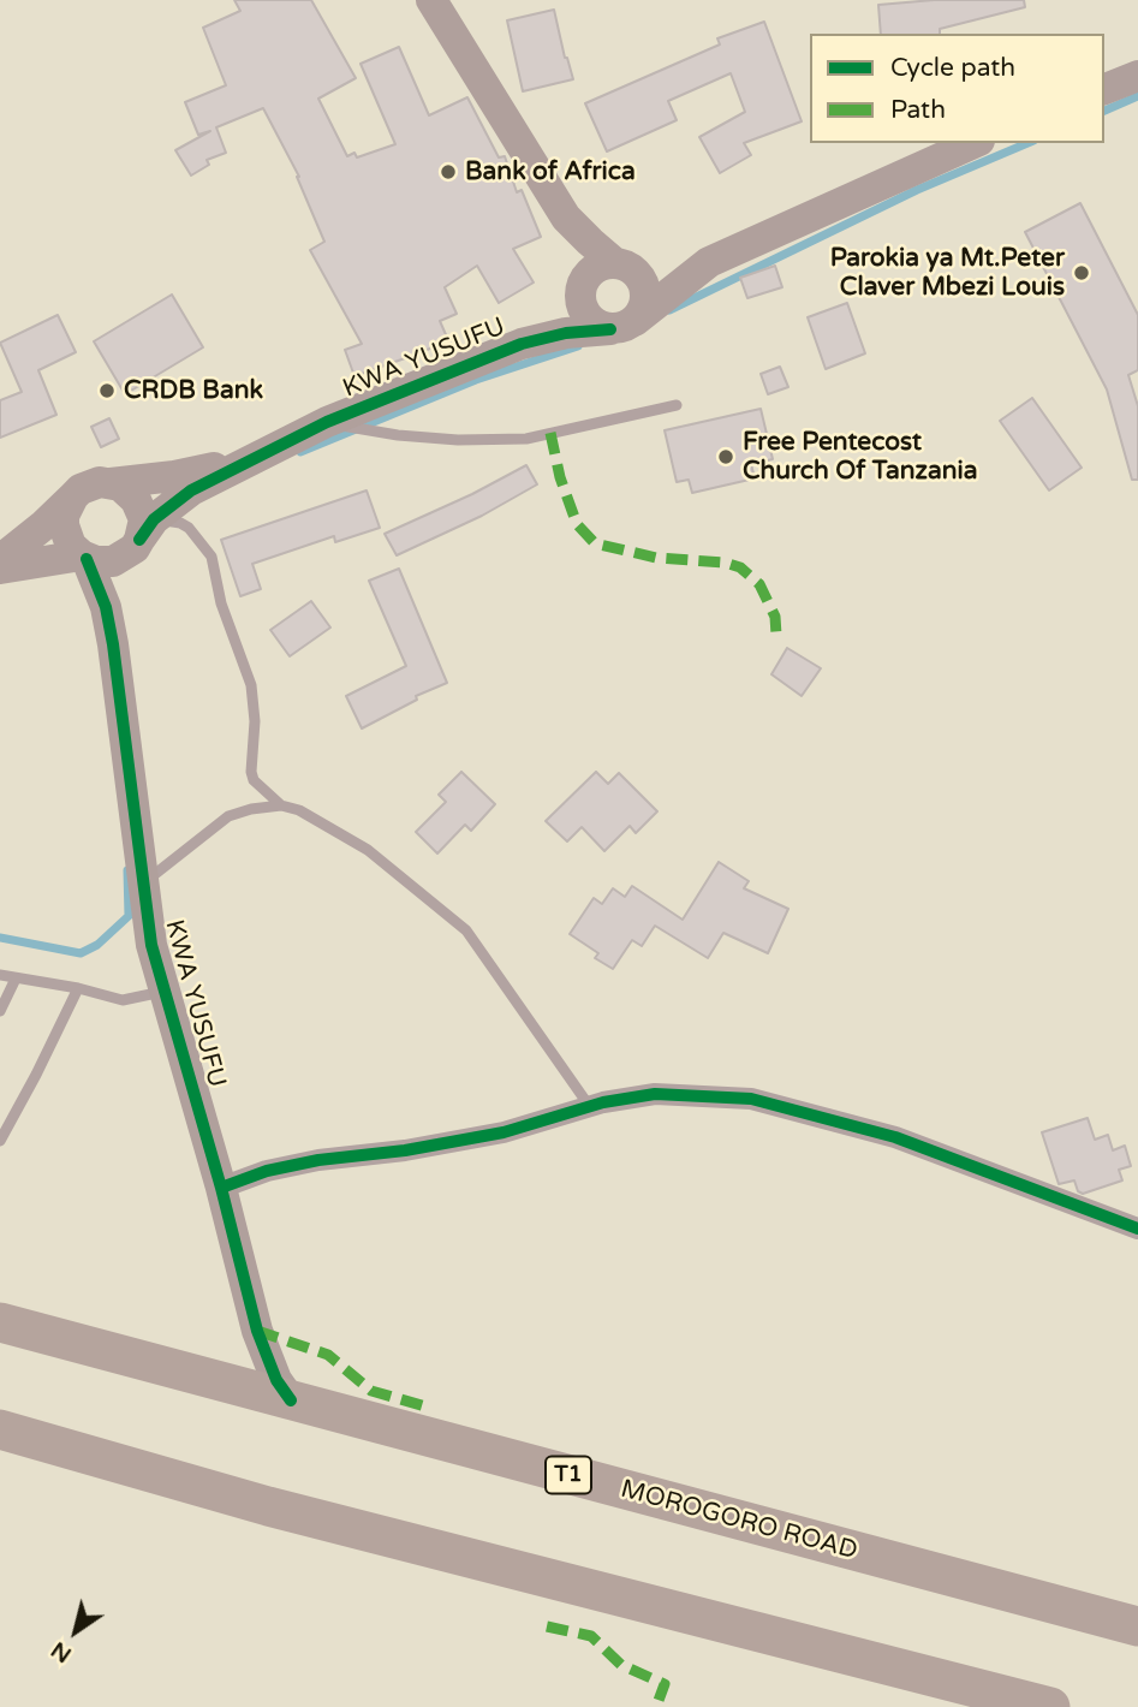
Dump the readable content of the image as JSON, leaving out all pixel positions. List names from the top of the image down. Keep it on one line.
{"streets":{"highway":["T1","MOROGORO ROAD"],"street":["KWA YUSUFU"]},"crossings":[["KWA YUSUFU","MOROGORO ROAD"]],"places":["Bank of Africa","Parokia ya Mt.Peter Claver Mbezi Louis","CRDB Bank","Free Pentecost Church Of Tanzania"],"legend":["Cycle path","Path"],"north":"bottom left"}
